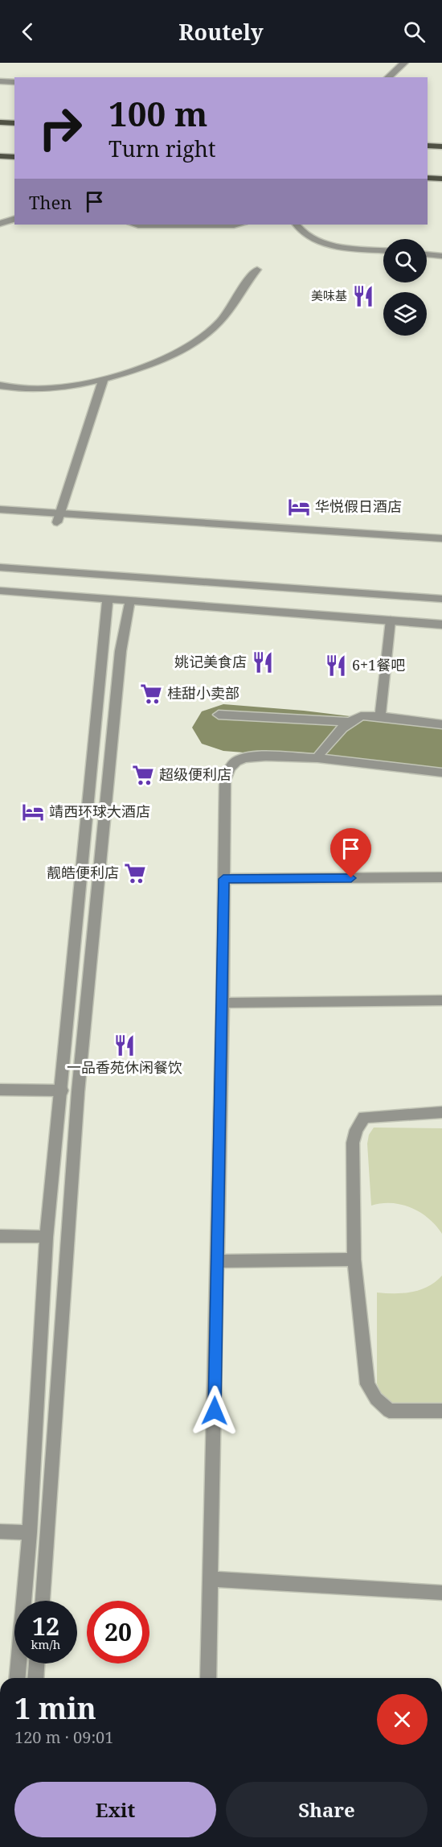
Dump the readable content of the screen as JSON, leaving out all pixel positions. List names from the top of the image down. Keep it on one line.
{"places":{"restaurant":["美味基","姚记美食店","6+1餐吧","一品香苑休闲餐饮"],"hotel":["华悦假日酒店","靖西环球大酒店"],"supermarket":["桂甜小卖部","超级便利店","靓皓便利店"]},"page":{"header":"Routely","turn":["100 m","Turn right"],"then":"Then","speed":"12 km/h","limit":"20","heading":["1 min","120 m · 09:01"],"buttons":["Exit","Share"]}}
